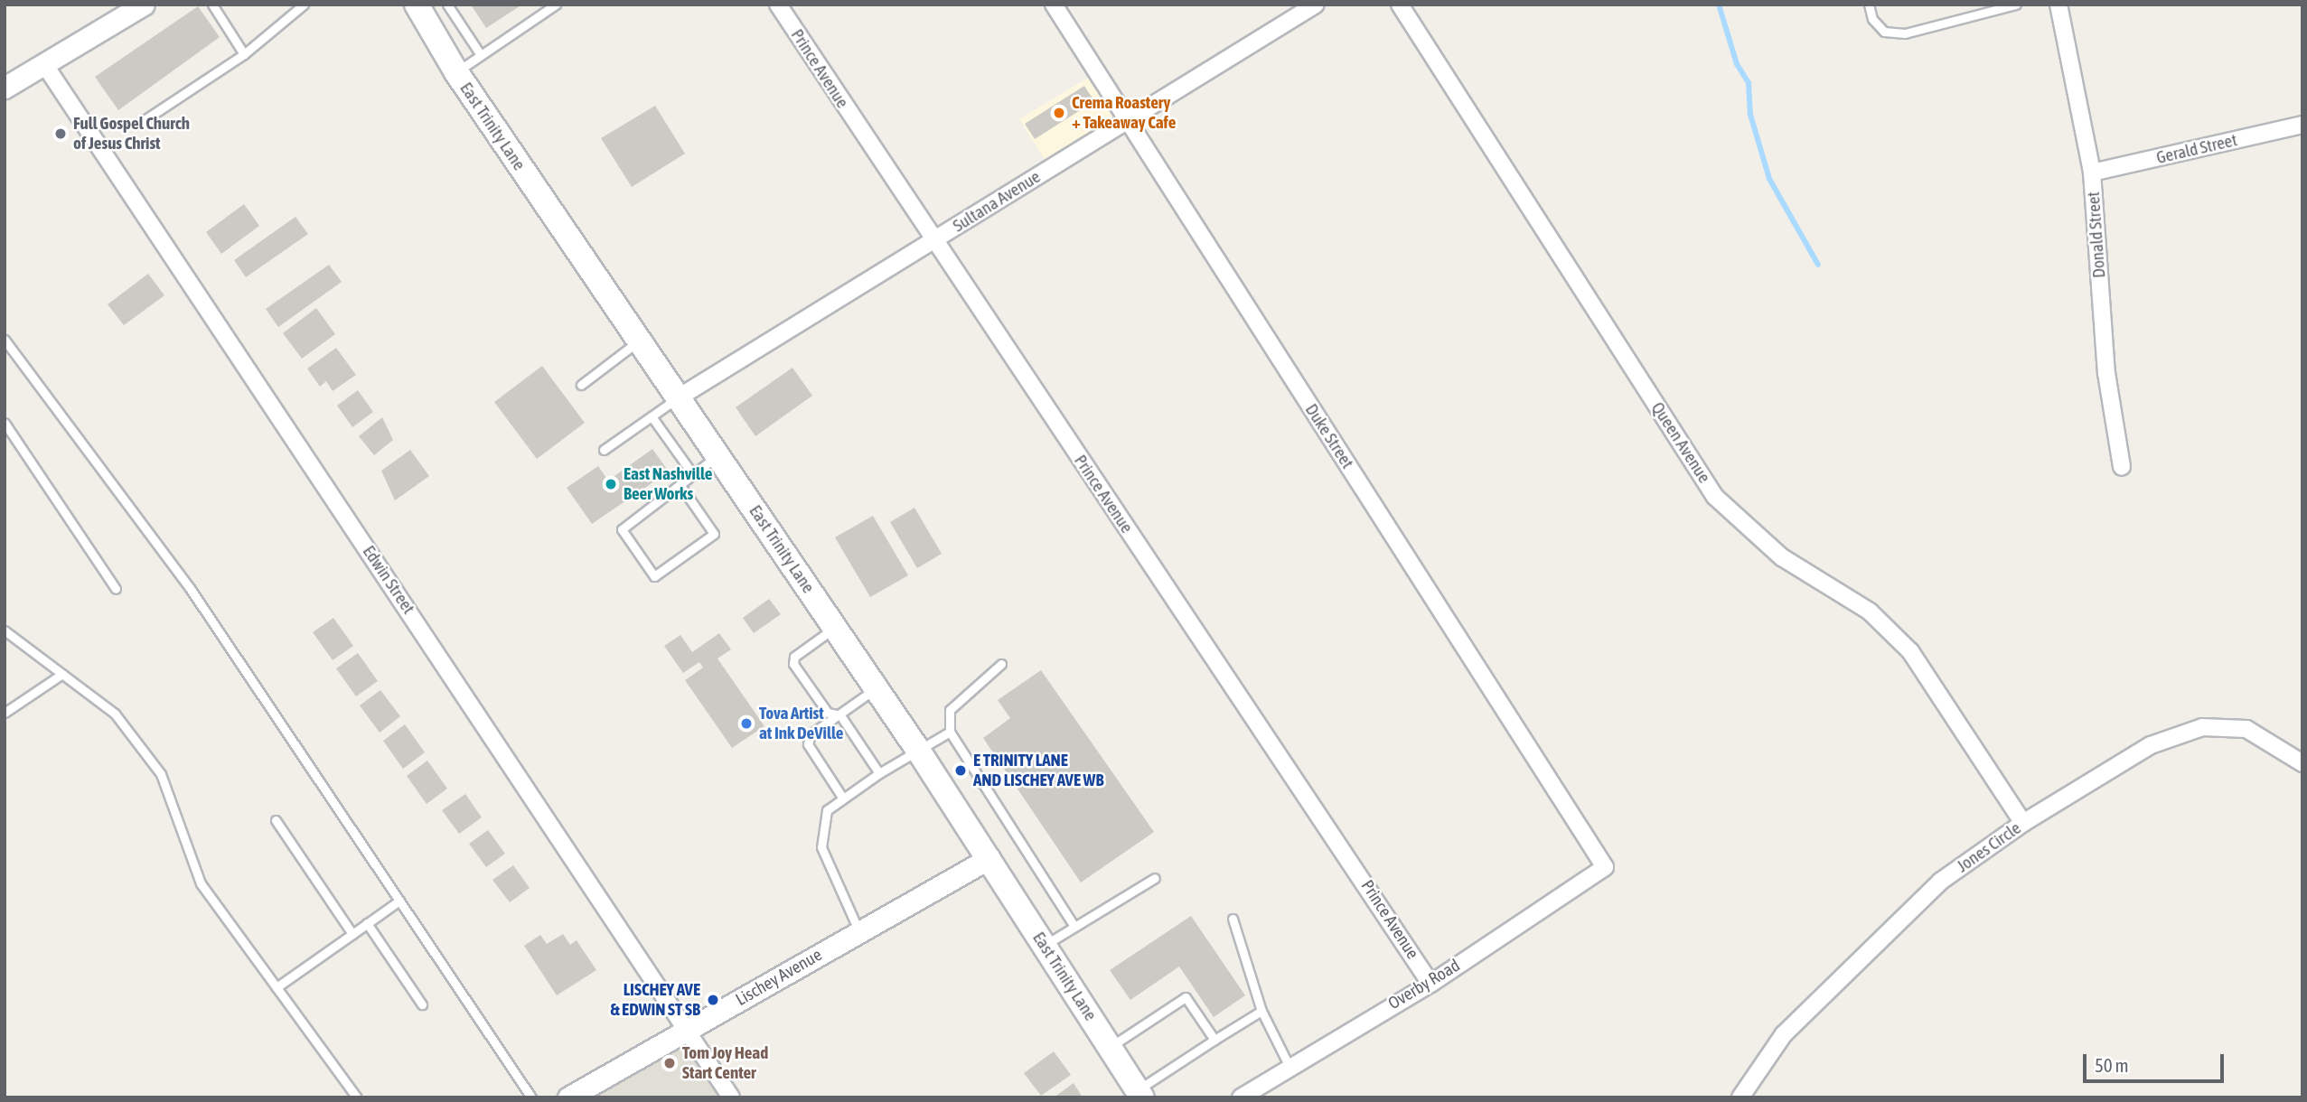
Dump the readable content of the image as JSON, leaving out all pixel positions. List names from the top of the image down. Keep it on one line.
{"streets":{"main road":["East Trinity Lane"],"street":["Prince Avenue","Gerald Street","Sultana Avenue","Donald Street","Duke Street","Queen Avenue","Edwin Street","Jones Circle","Lischey Avenue","Overby Road"]},"crossings":[["Prince Avenue","Sultana Avenue"],["Prince Avenue","Overby Road"],["East Trinity Lane","Sultana Avenue"],["East Trinity Lane","Lischey Avenue"],["Gerald Street","Donald Street"],["Sultana Avenue","Duke Street"],["Duke Street","Overby Road"],["Queen Avenue","Jones Circle"],["Edwin Street","Lischey Avenue"]],"places":["Crema Roastery + Takeaway Cafe","Full Gospel Church of Jesus Christ","East Nashville Beer Works","Tova Artist at Ink DeVille","E TRINITY LANE AND LISCHEY AVE WB","LISCHEY AVE & EDWIN ST SB","Tom Joy Head Start Center"],"scale_bar":"50 m"}
